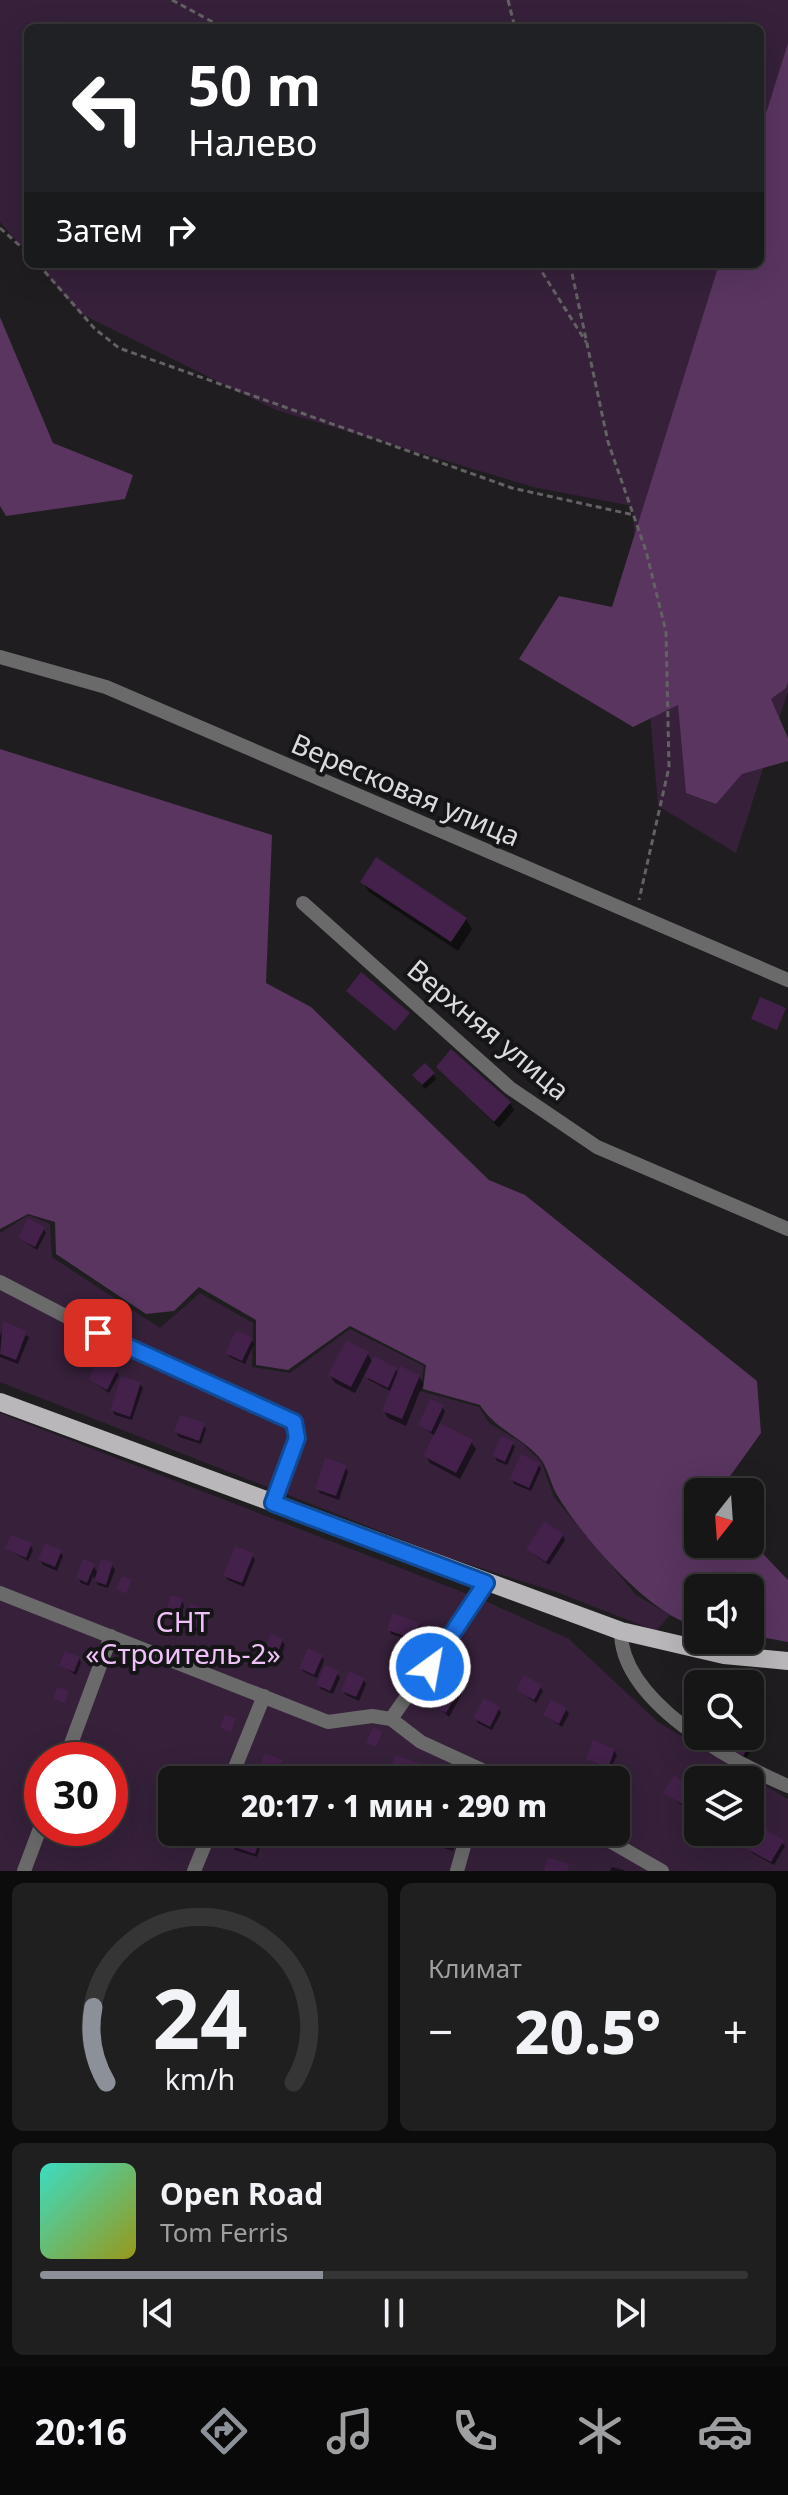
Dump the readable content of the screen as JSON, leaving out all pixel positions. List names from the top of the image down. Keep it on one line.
{"streets":{"street":["Вересковая улица","Верхняя улица"]},"parks":["СНТ «Строитель-2»"],"north":"bottom","page":{"turn":["50 m","Налево"],"then":"Затем","limit":"30","trip":"20:17 · 1 мин · 290 m","tile":"Климат","heat":["−","20.5°","+"],"song":["Open Road","Tom Ferris"],"tabs":"20:16","gauge":["24","km/h"]}}
